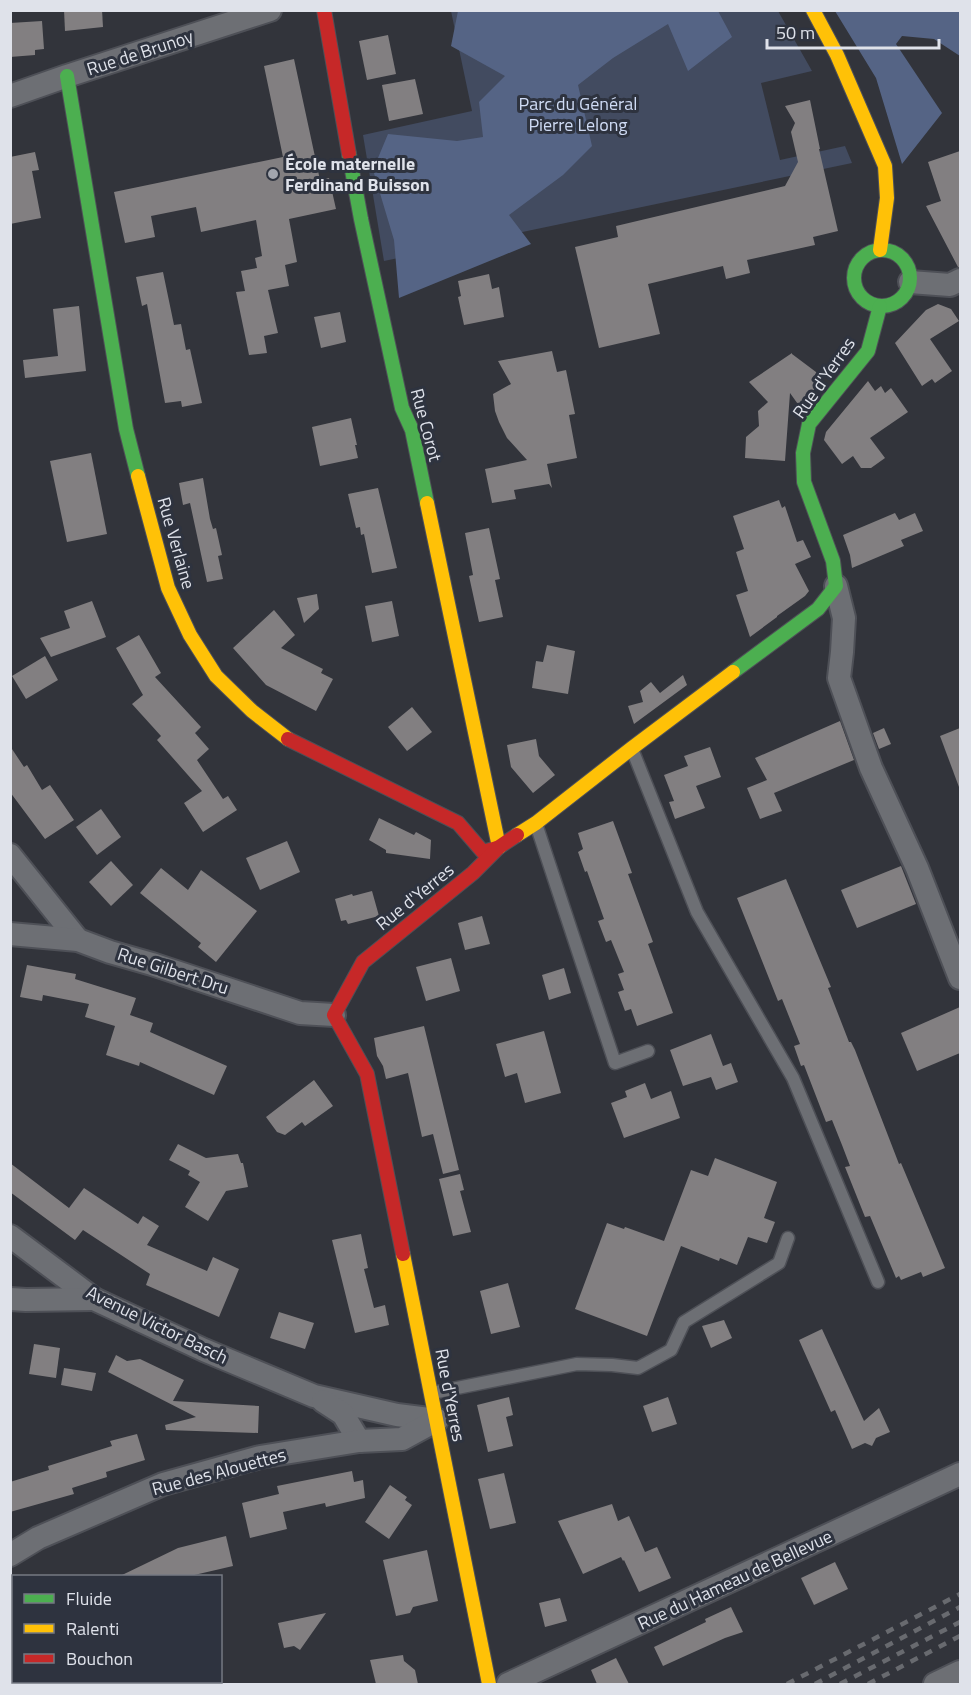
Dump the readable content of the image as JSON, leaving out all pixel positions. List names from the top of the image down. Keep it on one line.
{"streets":{"street":["Rue de Brunoy","Rue d'Yerres","Rue Corot","Rue Verlaine","Rue Gilbert Dru","Avenue Victor Basch","Rue des Alouettes","Rue du Hameau de Bellevue"]},"crossings":[["Rue de Brunoy","Rue Verlaine"],["Rue d'Yerres","Rue Corot"],["Rue d'Yerres","Rue Verlaine"],["Rue d'Yerres","Rue Gilbert Dru"],["Rue d'Yerres","Avenue Victor Basch"],["Rue d'Yerres","Rue des Alouettes"],["Rue Corot","Rue Verlaine"],["Avenue Victor Basch","Rue des Alouettes"]],"parks":["Parc du Général Pierre Lelong"],"places":["École maternelle Ferdinand Buisson"],"legend":["Fluide","Ralenti","Bouchon"],"scale_bar":"50 m"}
